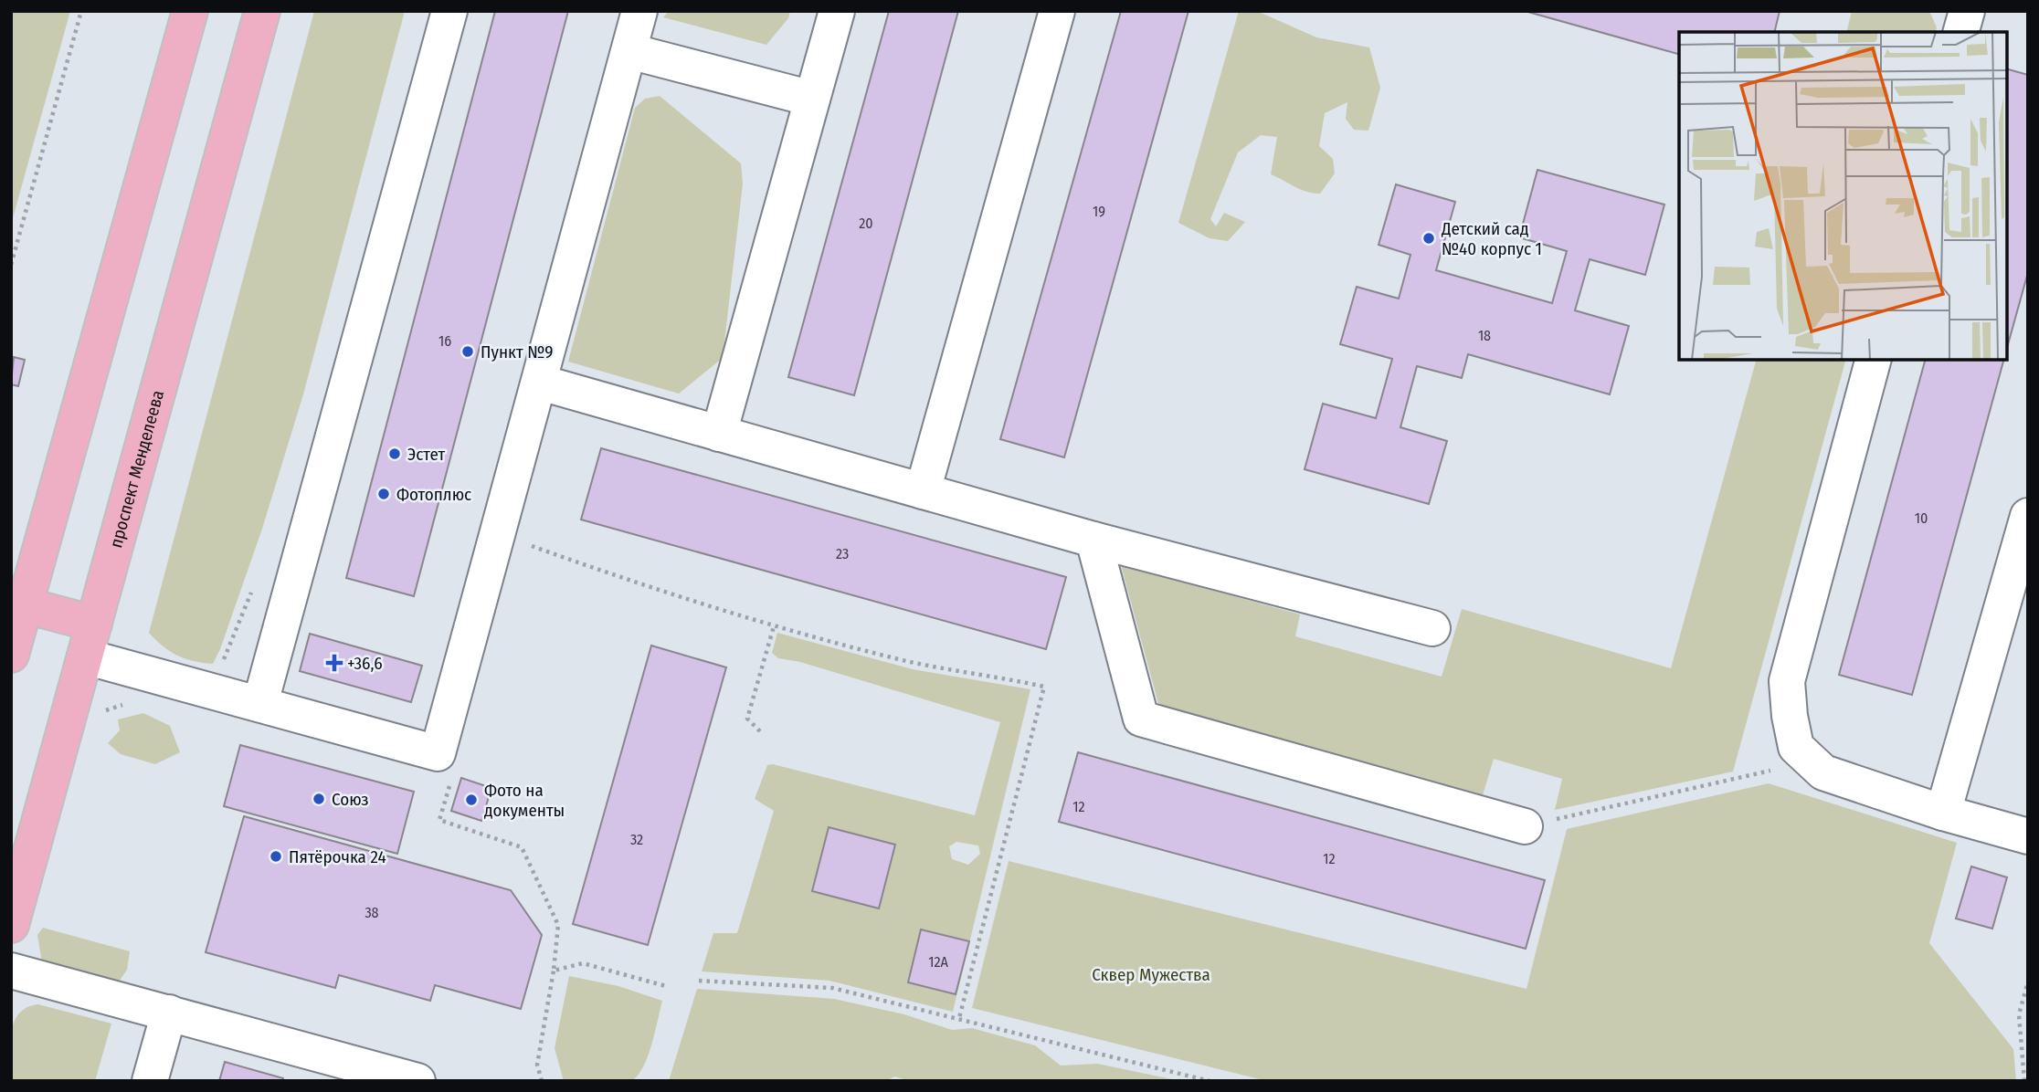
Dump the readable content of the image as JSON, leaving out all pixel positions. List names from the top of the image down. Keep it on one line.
{"streets":{"main road":["проспект Менделеева"]},"parks":["Сквер Мужества"],"places":{"other":["Детский сад №40 корпус 1","Пункт №9","Эстет","Фотоплюс","Союз","Фото на документы","Пятёрочка 24"],"health":["+36,6"]},"house_numbers":["19","20","18","16","10","23","12","32","12","38","12А"]}
